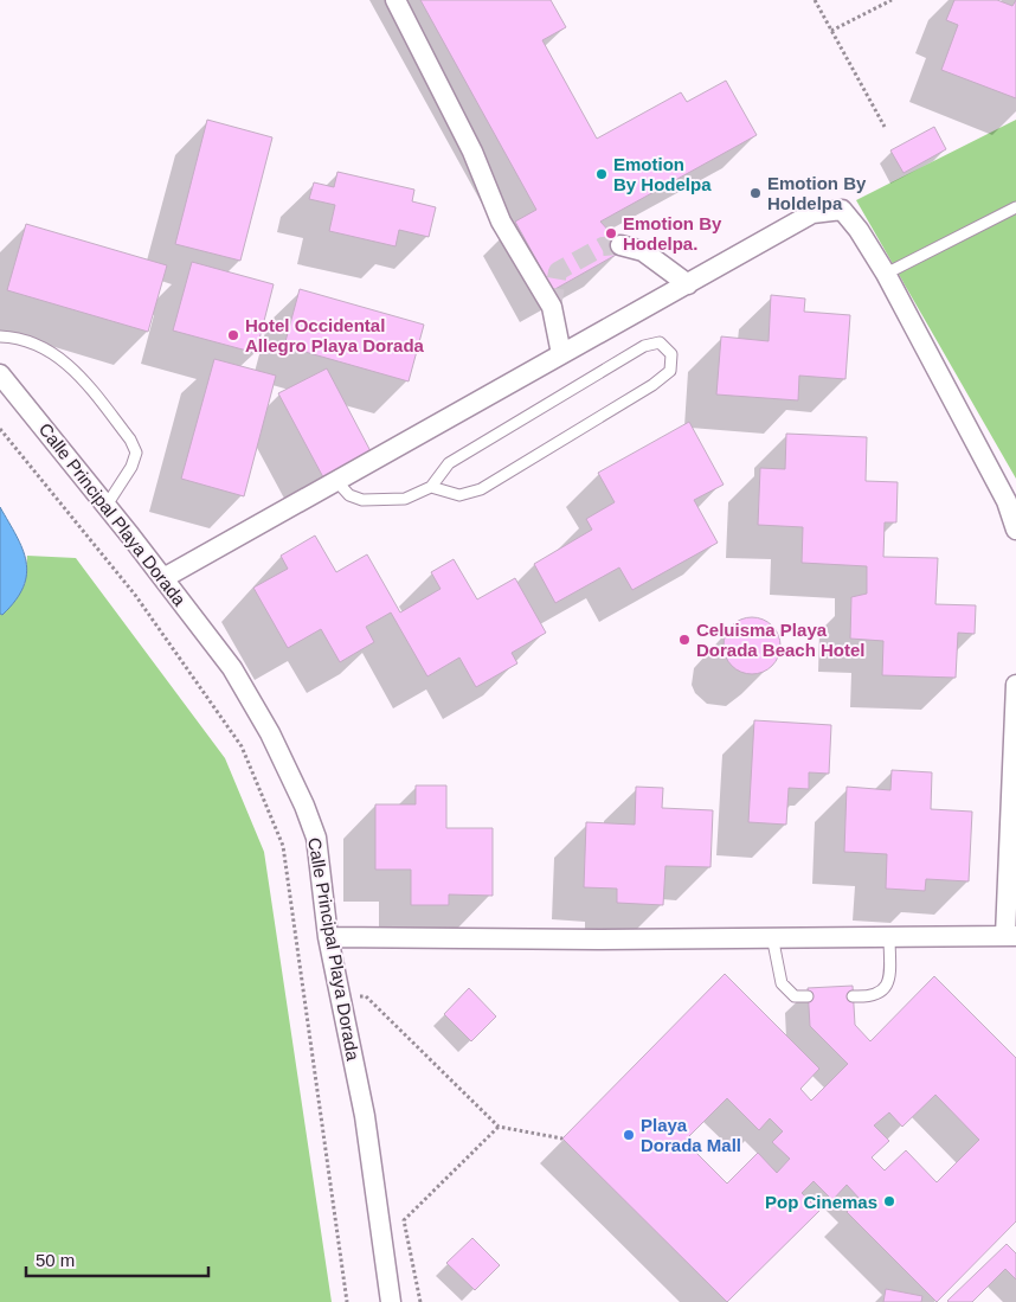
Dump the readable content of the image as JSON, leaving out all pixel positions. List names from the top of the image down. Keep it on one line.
{"streets":{"street":["Calle Principal Playa Dorada"]},"places":["Emotion By Hodelpa","Emotion By Holdelpa","Emotion By Hodelpa.","Hotel Occidental Allegro Playa Dorada","Celuisma Playa Dorada Beach Hotel","Playa Dorada Mall","Pop Cinemas"],"scale_bar":"50 m"}
